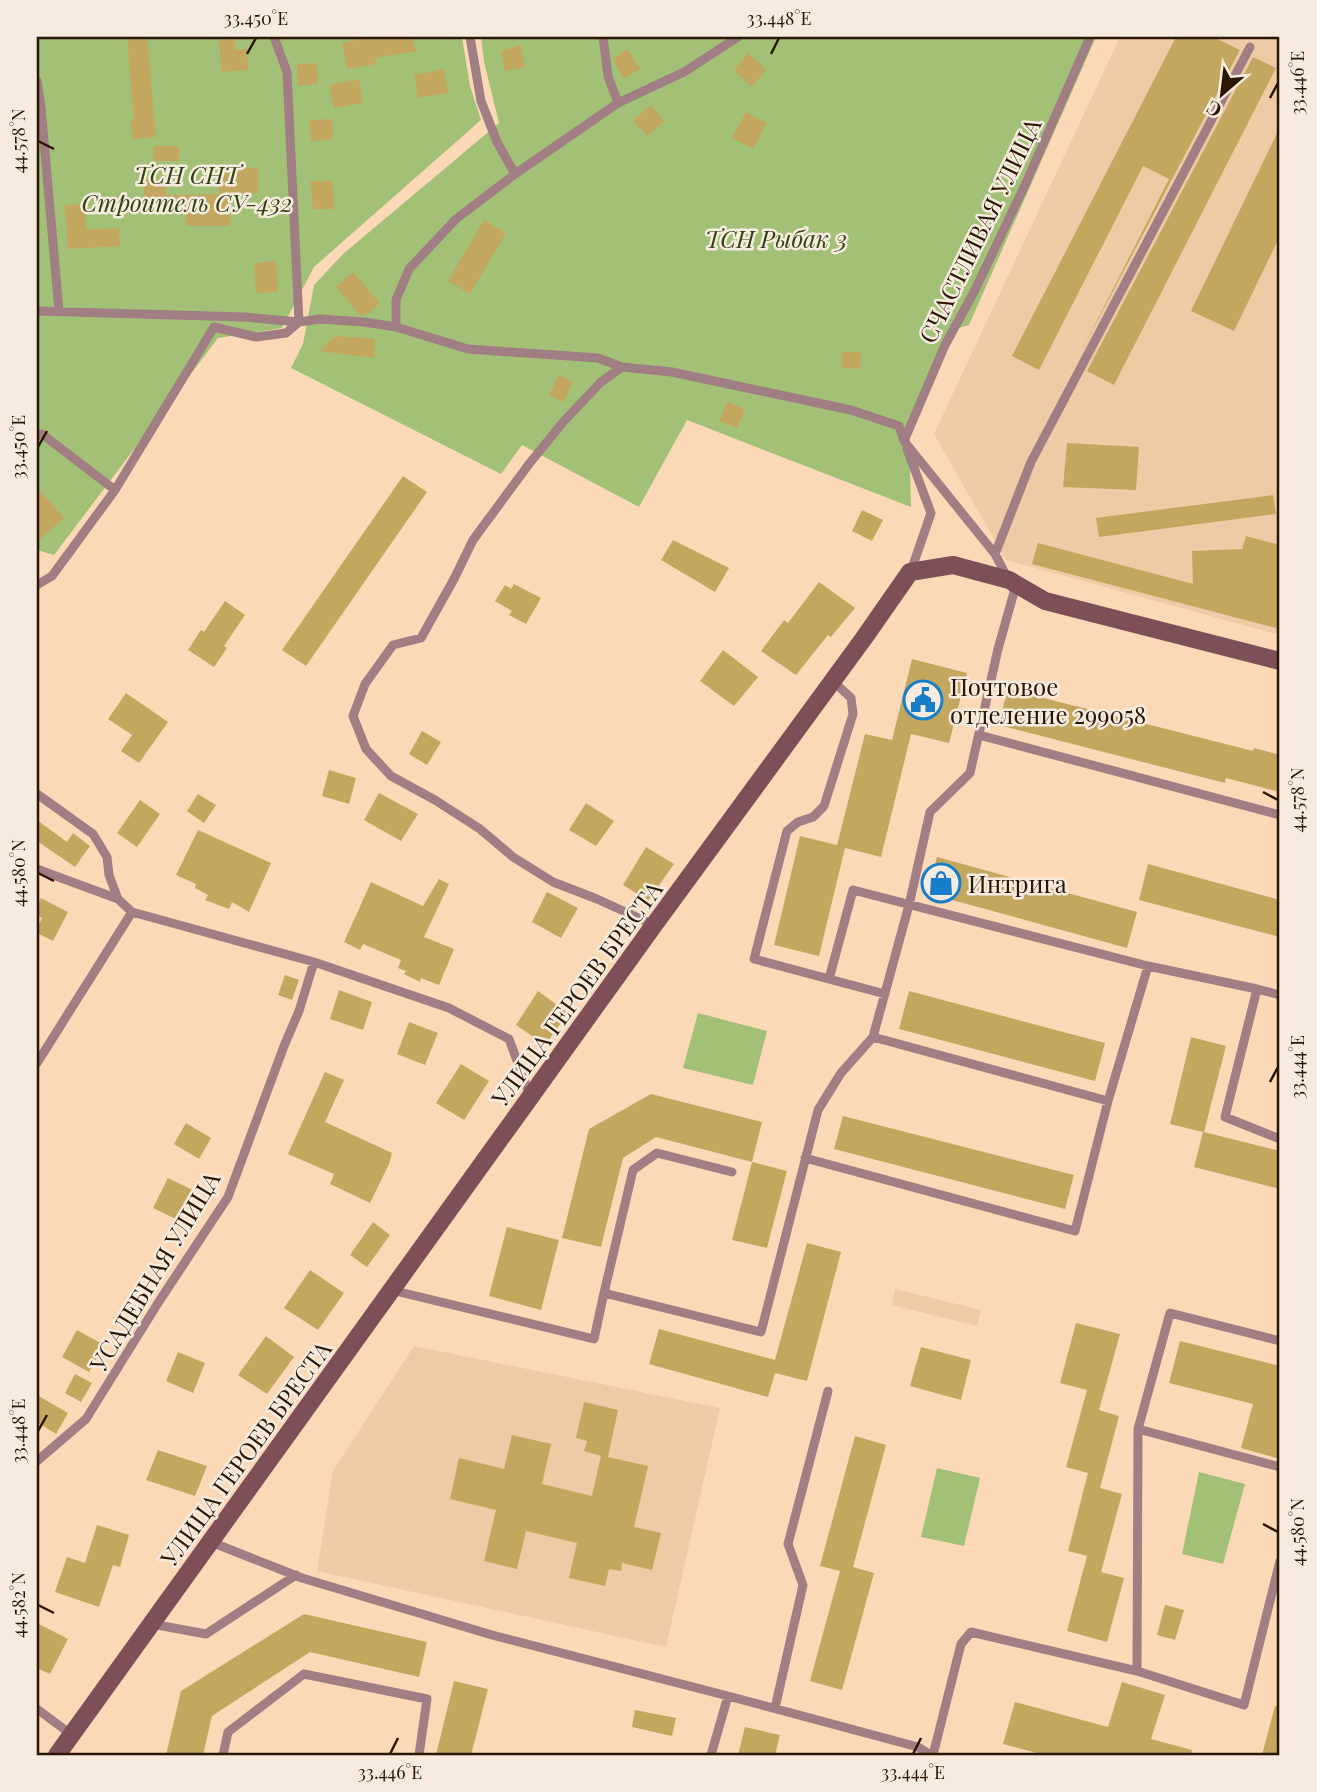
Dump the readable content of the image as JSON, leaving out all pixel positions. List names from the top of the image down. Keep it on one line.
{"streets":{"street":["УЛИЦА ГЕРОЕВ БРЕСТА"],"lane":["СЧАСТЛИВАЯ УЛИЦА","УСАДЕБНАЯ УЛИЦА"]},"parks":["ТСН СНТ Строитель СУ-432","ТСН Рыбак 3"],"places":{"public building":["Почтовое отделение 299058"],"shop":["Интрига"]},"north":"bottom left","coordinates":["33.450°E","33.448°E","33.446°E","44.578°N","44.580°N","33.444°E","44.582°N"]}
